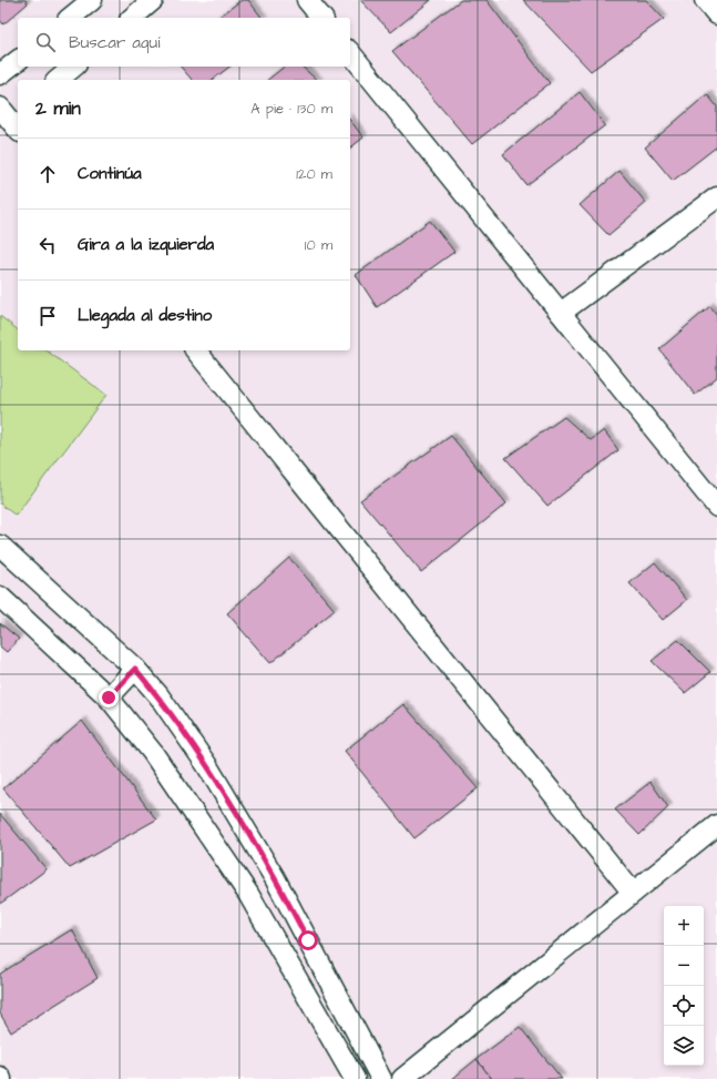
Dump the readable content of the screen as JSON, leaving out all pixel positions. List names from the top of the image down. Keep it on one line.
{"page":{"search":"Buscar aquí","heading":["2 min","A pie · 130 m"],"list":[["Continúa","120 m"],["Gira a la izquierda","10 m"],"Llegada al destino"],"map_buttons":["+","−"]}}
